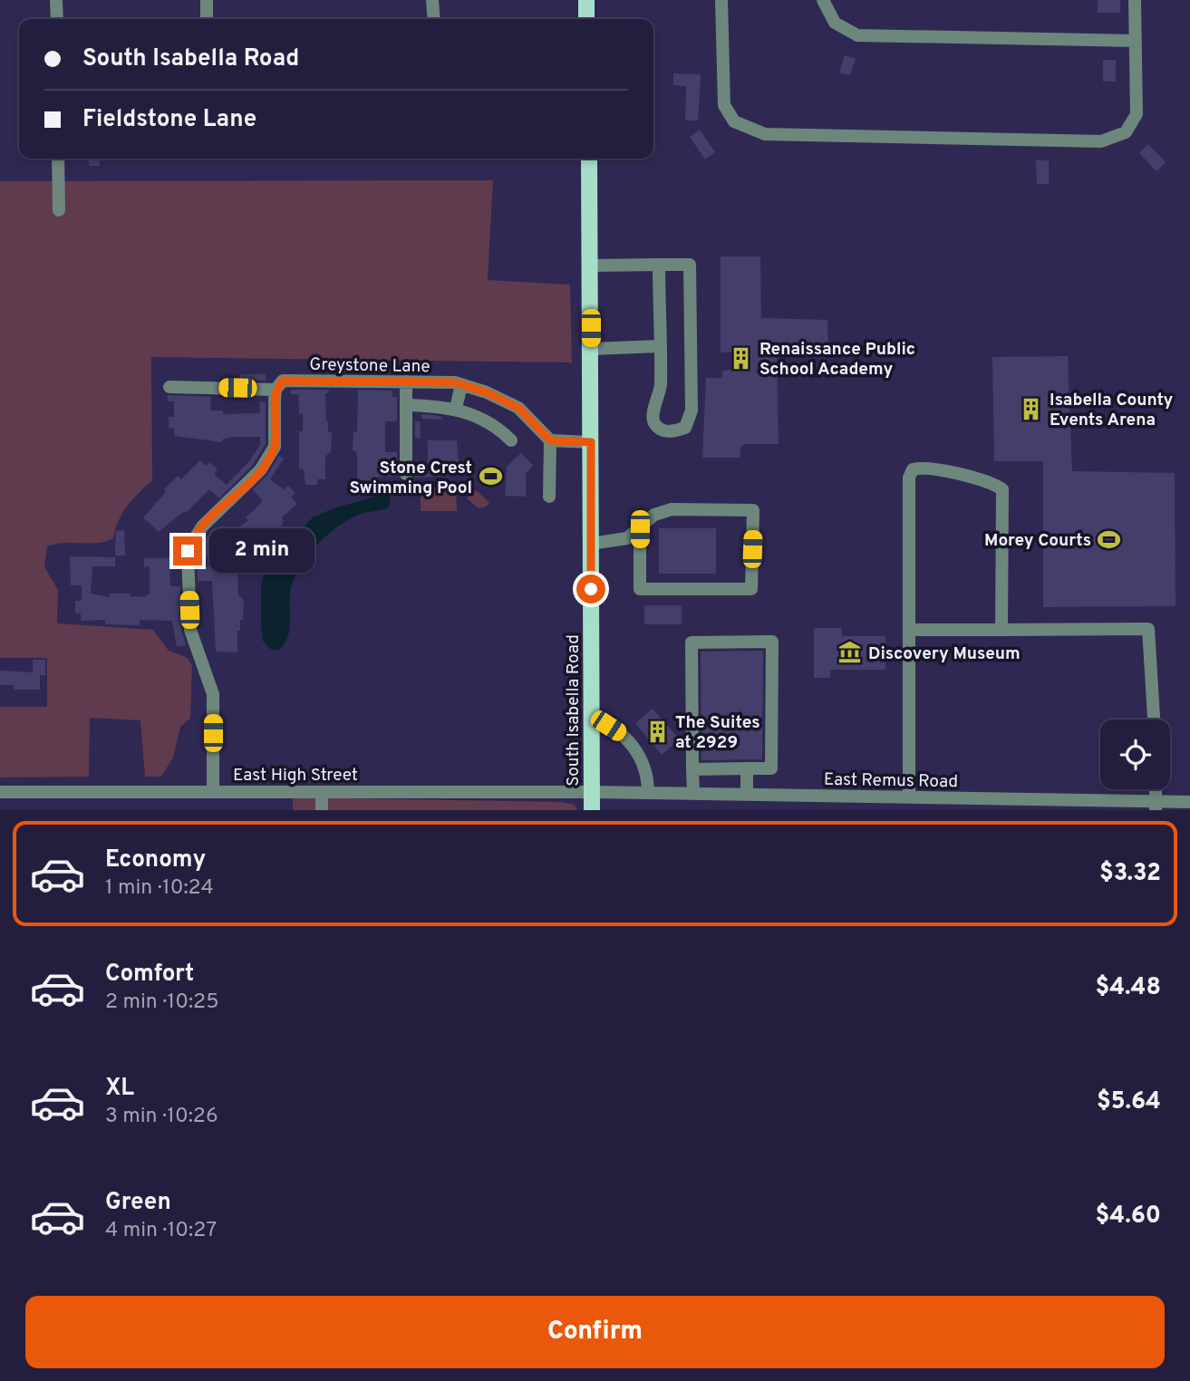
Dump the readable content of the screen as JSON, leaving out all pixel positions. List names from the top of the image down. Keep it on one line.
{"streets":{"main road":["South Isabella Road"],"street":["Greystone Lane","East High Street","East Remus Road"]},"crossings":[["South Isabella Road","East High Street"],["South Isabella Road","East Remus Road"],["East High Street","East Remus Road"]],"places":{"building":["Renaissance Public School Academy","Isabella County Events Arena","The Suites at 2929"],"sports":["Stone Crest Swimming Pool","Morey Courts"],"museum":["Discovery Museum"]},"page":{"banner":["South Isabella Road","Fieldstone Lane"],"bubble":"2 min","list":[{"name":"Economy","note":"1 min · 10:24","value":"$3.32"},{"name":"Comfort","note":"2 min · 10:25","value":"$4.48"},{"name":"XL","note":"3 min · 10:26","value":"$5.64"},{"name":"Green","note":"4 min · 10:27","value":"$4.60"}],"buttons":"Confirm"}}
